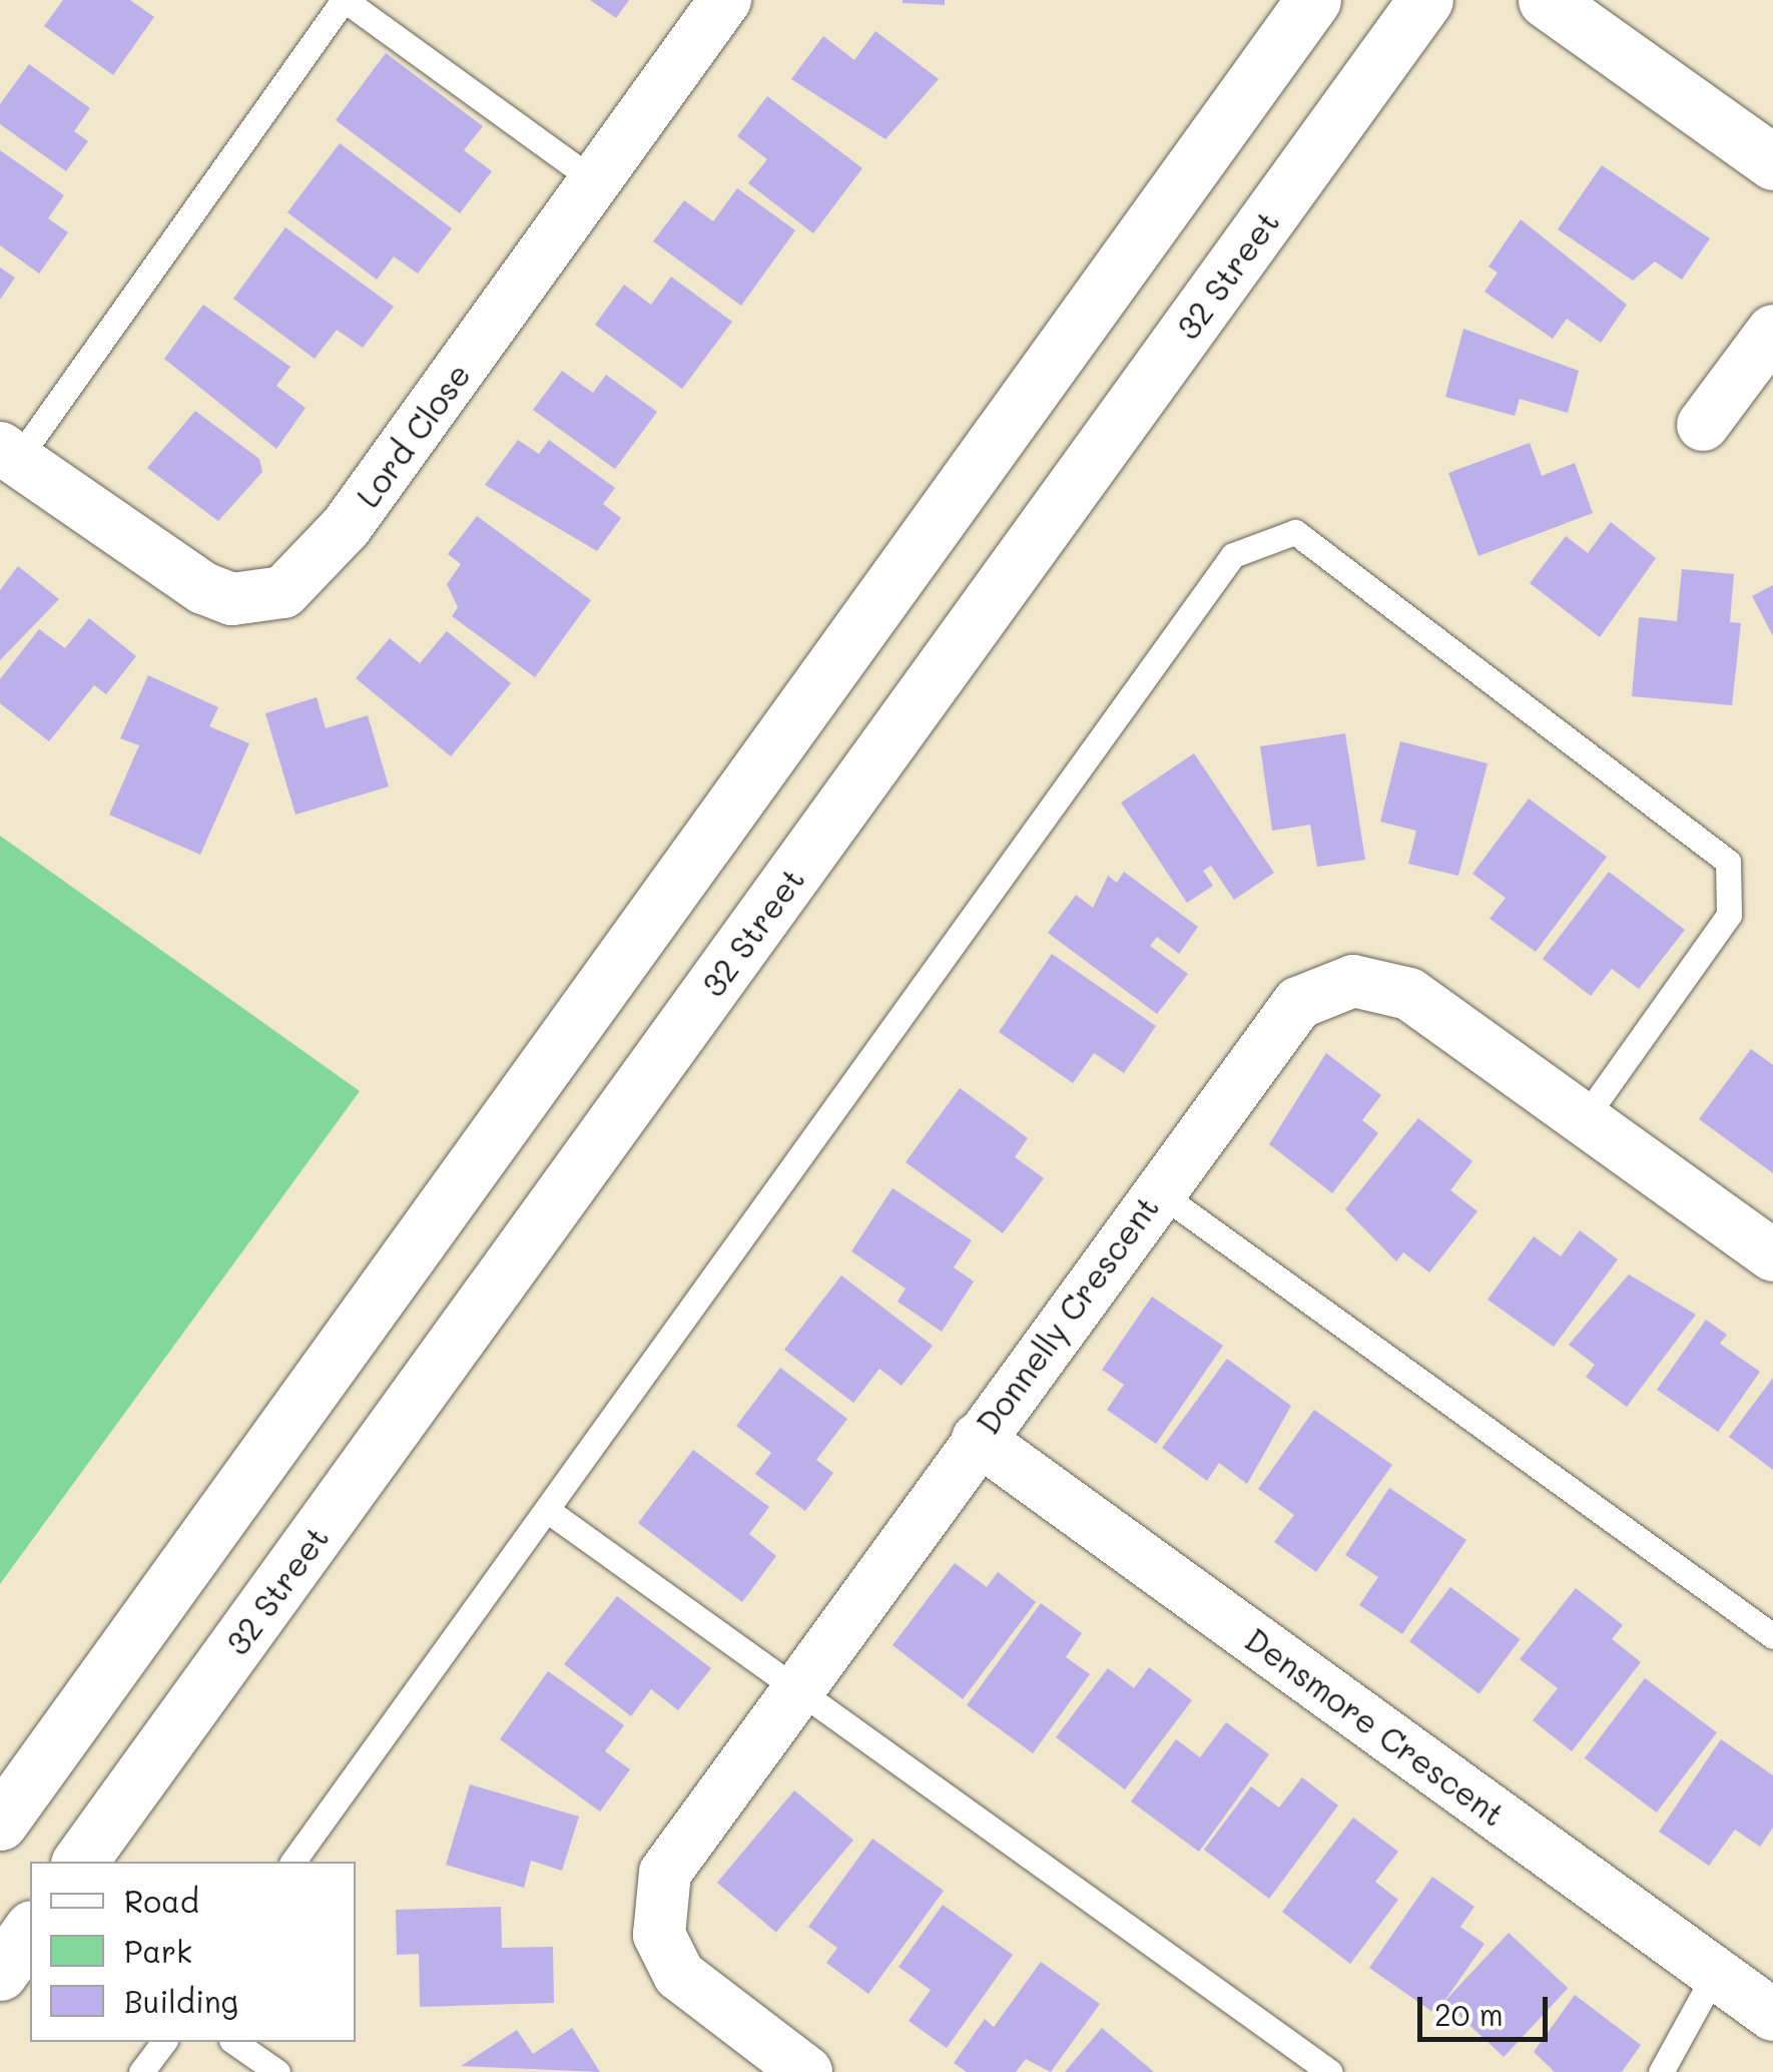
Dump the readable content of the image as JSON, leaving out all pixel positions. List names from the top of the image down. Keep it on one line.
{"streets":{"street":["32 Street","Lord Close","Donnelly Crescent","Densmore Crescent"]},"crossings":[["Donnelly Crescent","Densmore Crescent"]],"legend":["Road","Park","Building"],"scale_bar":"20 m"}
